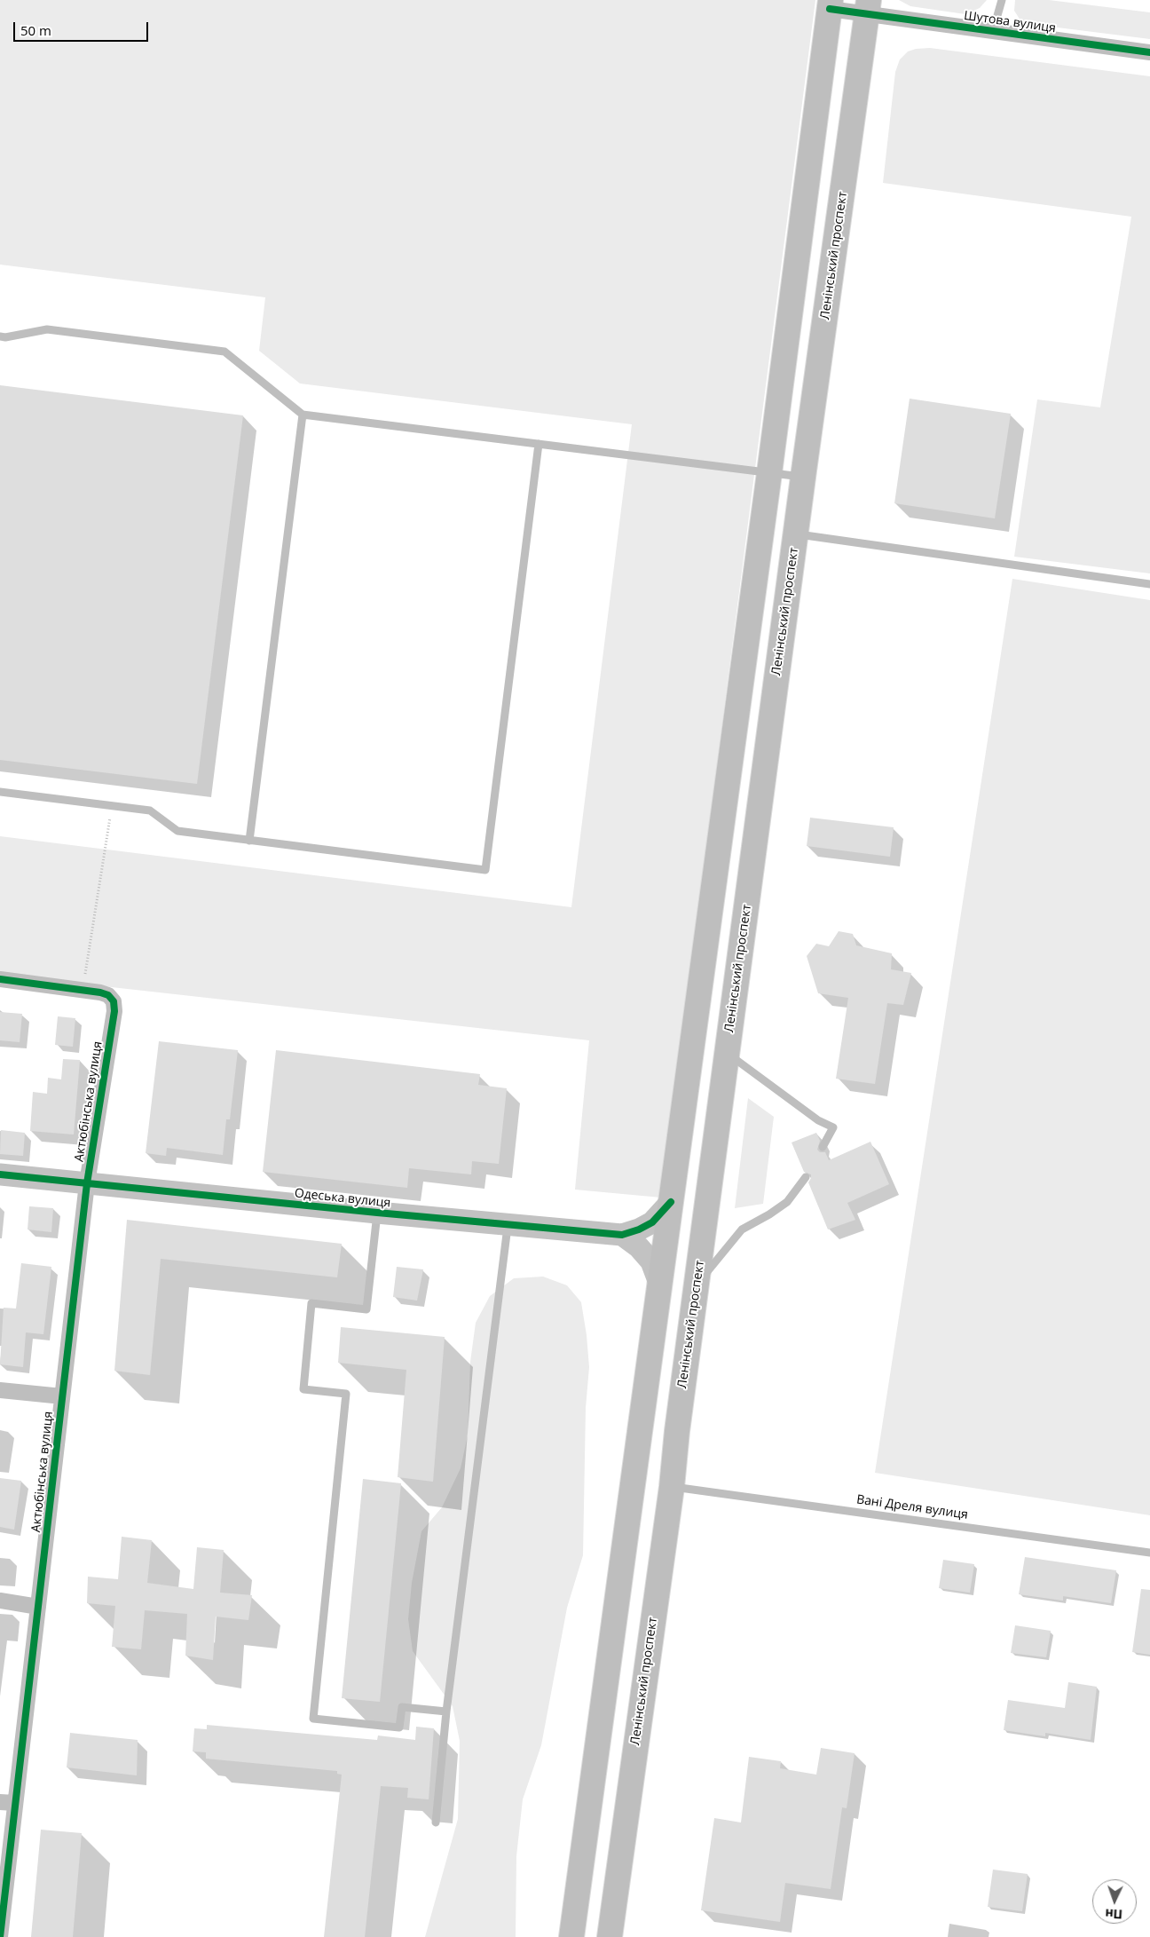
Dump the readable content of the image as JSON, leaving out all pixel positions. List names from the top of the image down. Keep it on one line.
{"streets":{"main road":["Ленінський проспект"],"street":["Шутова вулиця","Актюбінська вулиця","Одеська вулиця"],"lane":["Вані Дреля вулиця"]},"crossings":[["Шутова вулиця","Ленінський проспект"],["Ленінський проспект","Вані Дреля вулиця"],["Актюбінська вулиця","Одеська вулиця"]],"scale_bar":"50 m","north":"bottom"}
